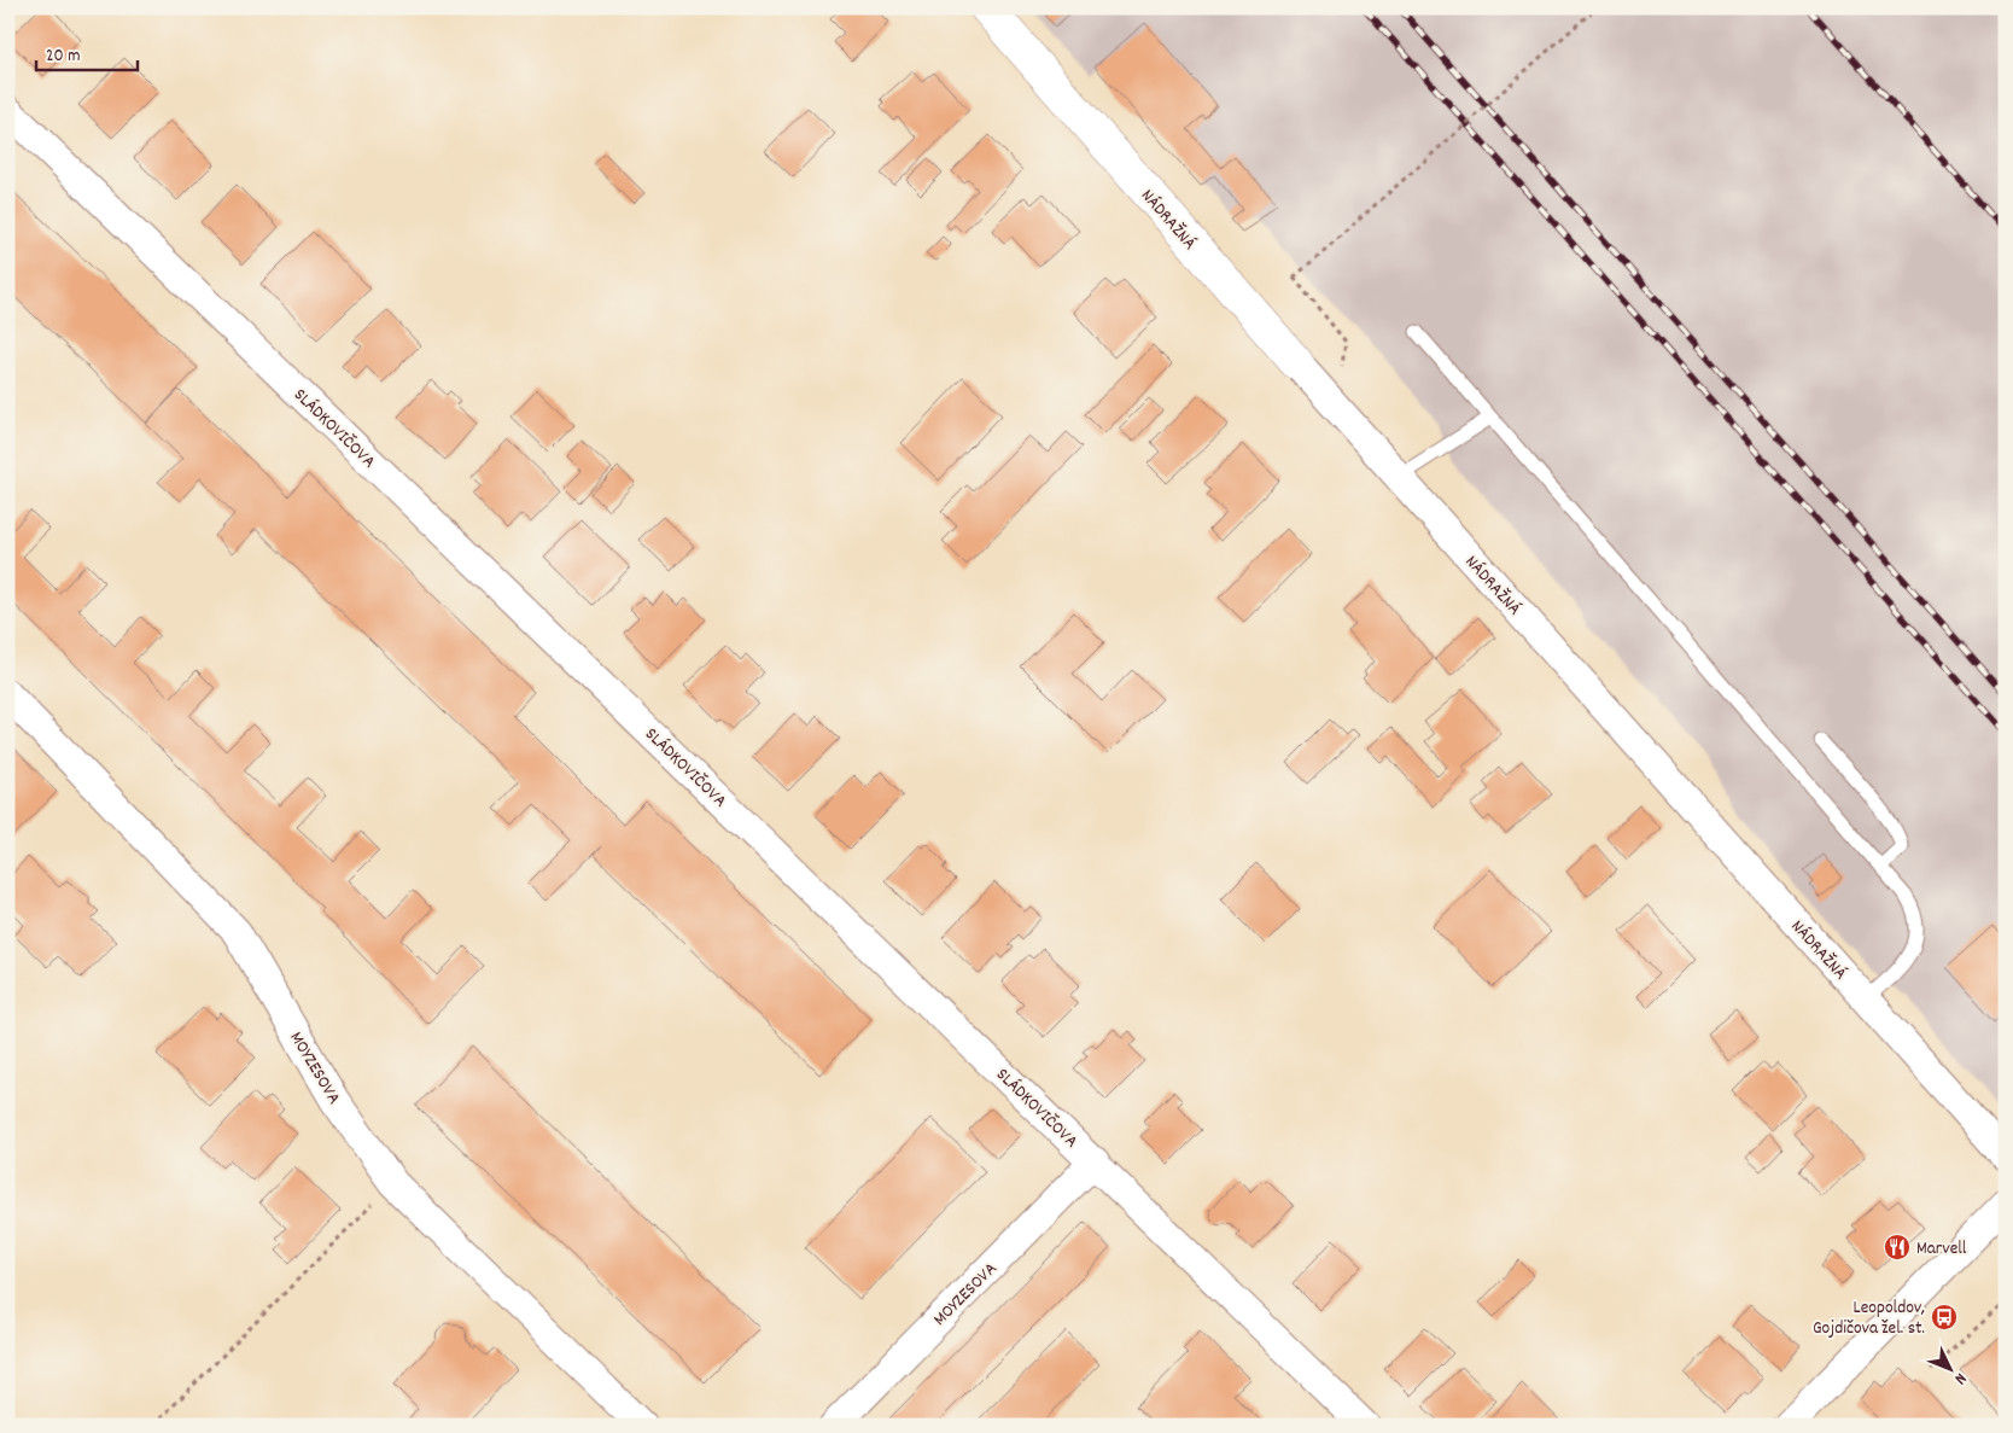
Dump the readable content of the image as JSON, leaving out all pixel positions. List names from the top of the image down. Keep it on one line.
{"streets":{"street":["NÁDRAŽNÁ","SLÁDKOVIČOVA","MOYZESOVA"]},"crossings":[["SLÁDKOVIČOVA","MOYZESOVA"]],"places":{"restaurant":["Marvell"],"bus stop":["Leopoldov, Gojdičova žel. st."]},"scale_bar":"20 m","north":"bottom right"}
